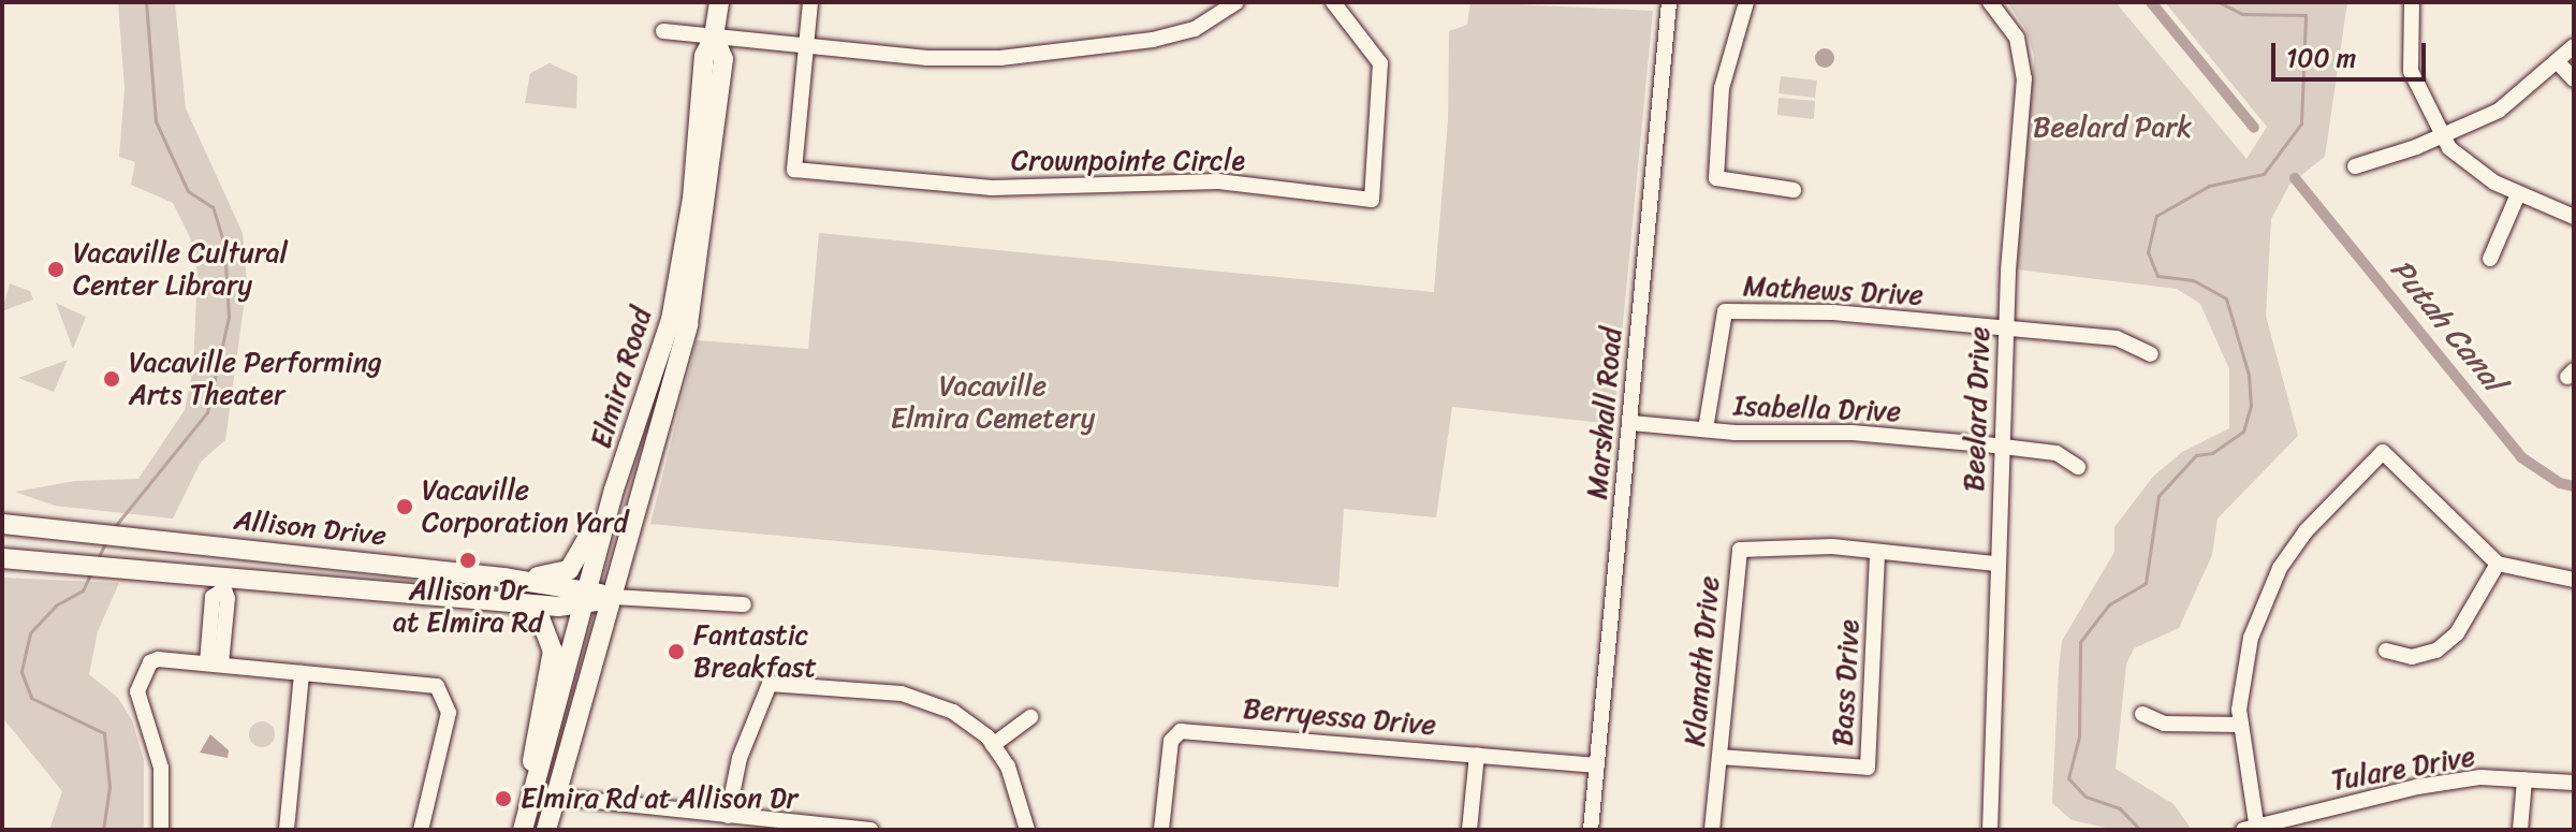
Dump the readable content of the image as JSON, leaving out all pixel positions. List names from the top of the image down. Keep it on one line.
{"streets":{"main road":["Elmira Road","Allison Drive"],"street":["Crownpointe Circle","Mathews Drive","Isabella Drive","Beelard Drive","Marshall Road","Klamath Drive","Bass Drive","Berryessa Drive","Tulare Drive"]},"crossings":[["Mathews Drive","Isabella Drive"],["Mathews Drive","Beelard Drive"],["Elmira Road","Allison Drive"],["Isabella Drive","Beelard Drive"],["Isabella Drive","Marshall Road"],["Beelard Drive","Klamath Drive"],["Marshall Road","Berryessa Drive"],["Klamath Drive","Bass Drive"]],"water":["Putah Canal"],"parks":["Beelard Park","Vacaville Elmira Cemetery"],"places":["Vacaville Cultural Center Library","Vacaville Performing Arts Theater","Vacaville Corporation Yard","Allison Dr at Elmira Rd","Fantastic Breakfast","Elmira Rd at Allison Dr"],"scale_bar":"100 m"}
